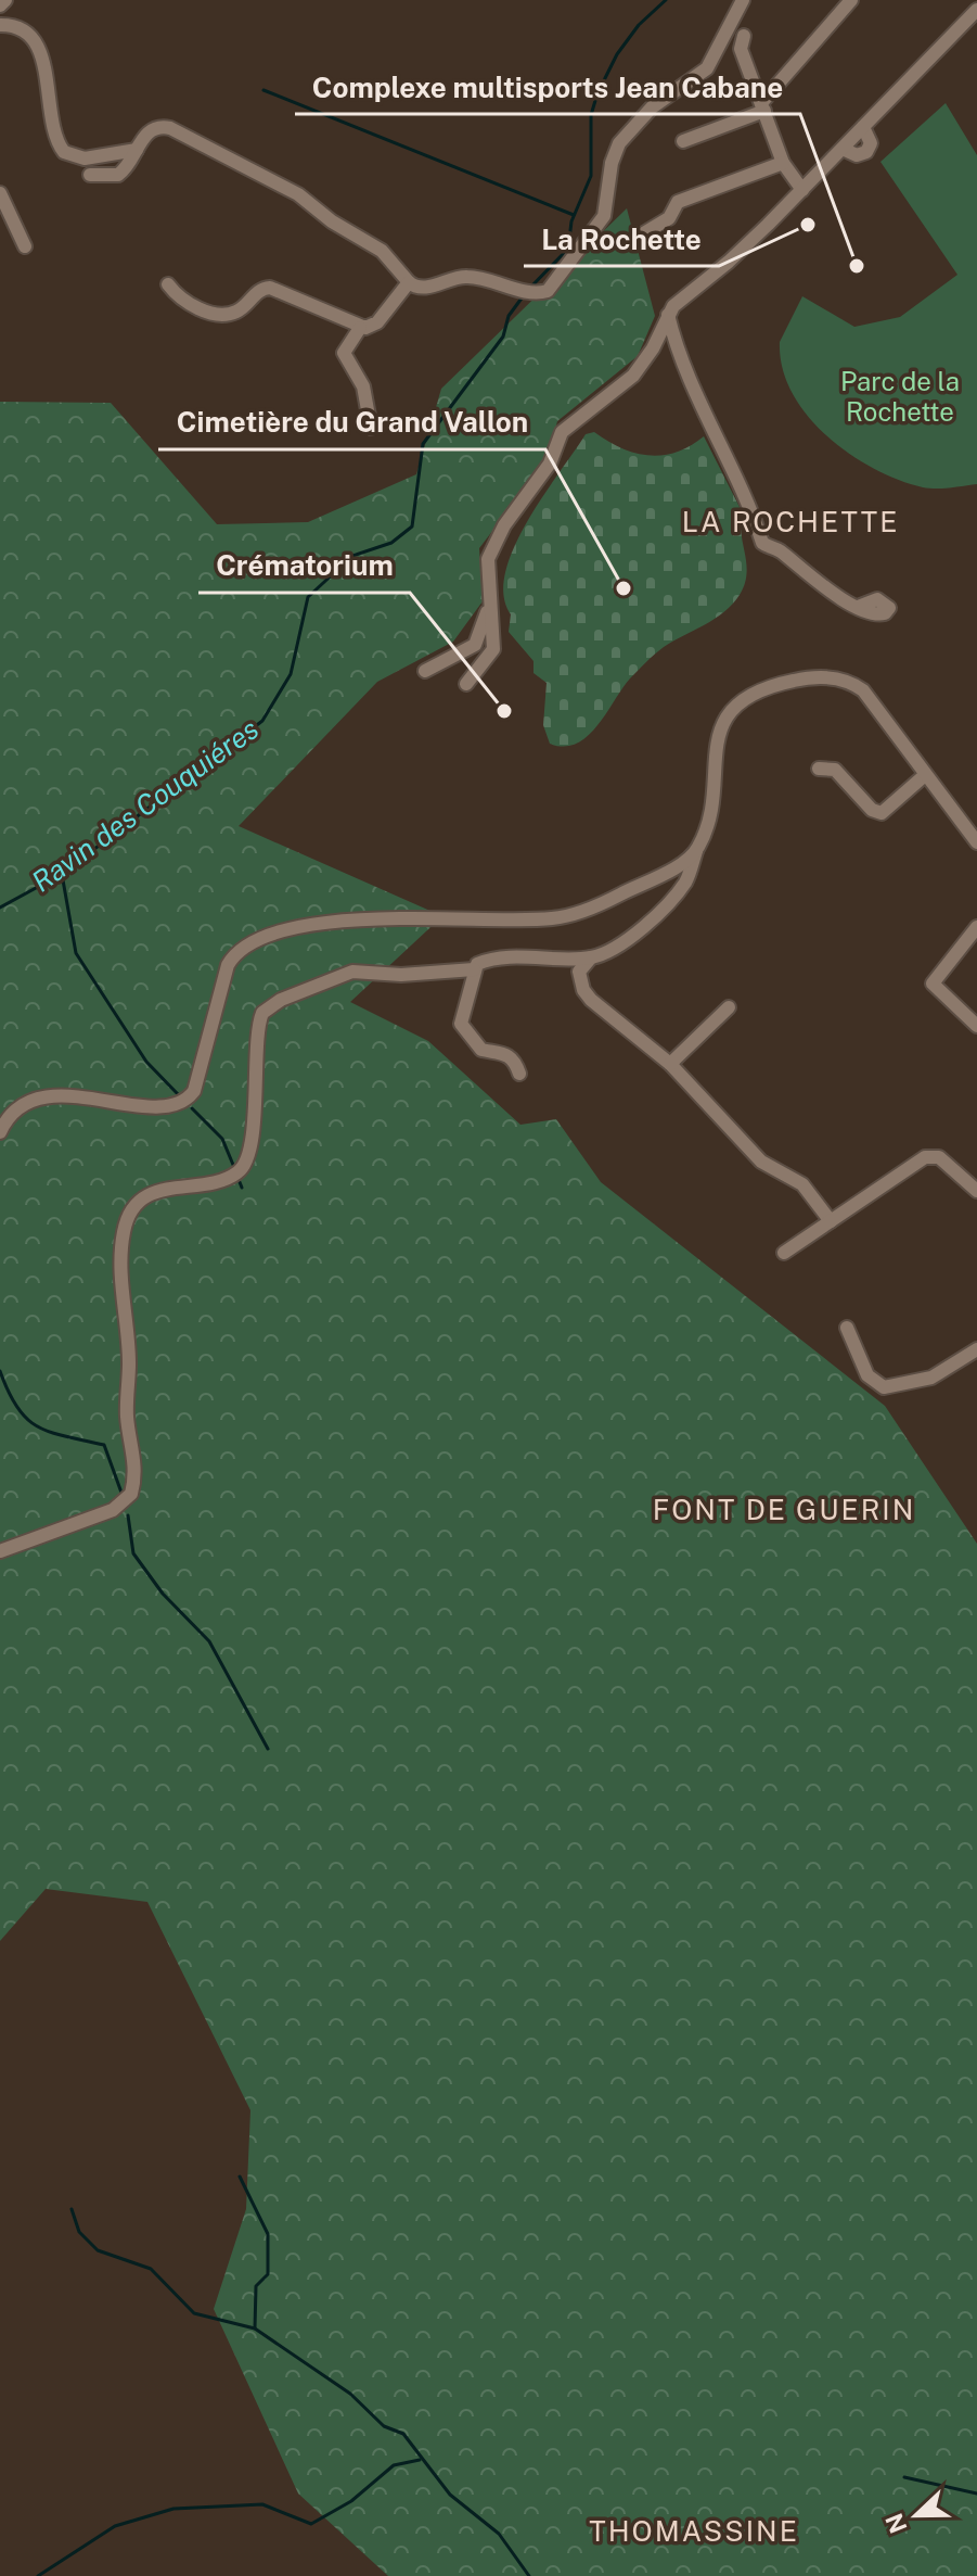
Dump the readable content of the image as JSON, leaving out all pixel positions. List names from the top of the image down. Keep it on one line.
{"districts":["LA ROCHETTE","FONT DE GUERIN","THOMASSINE"],"water":["Ravin des Couquiéres"],"parks":["Parc de la Rochette"],"places":["La Rochette","Complexe multisports Jean Cabane","Cimetière du Grand Vallon","Crématorium"],"north":"left"}
